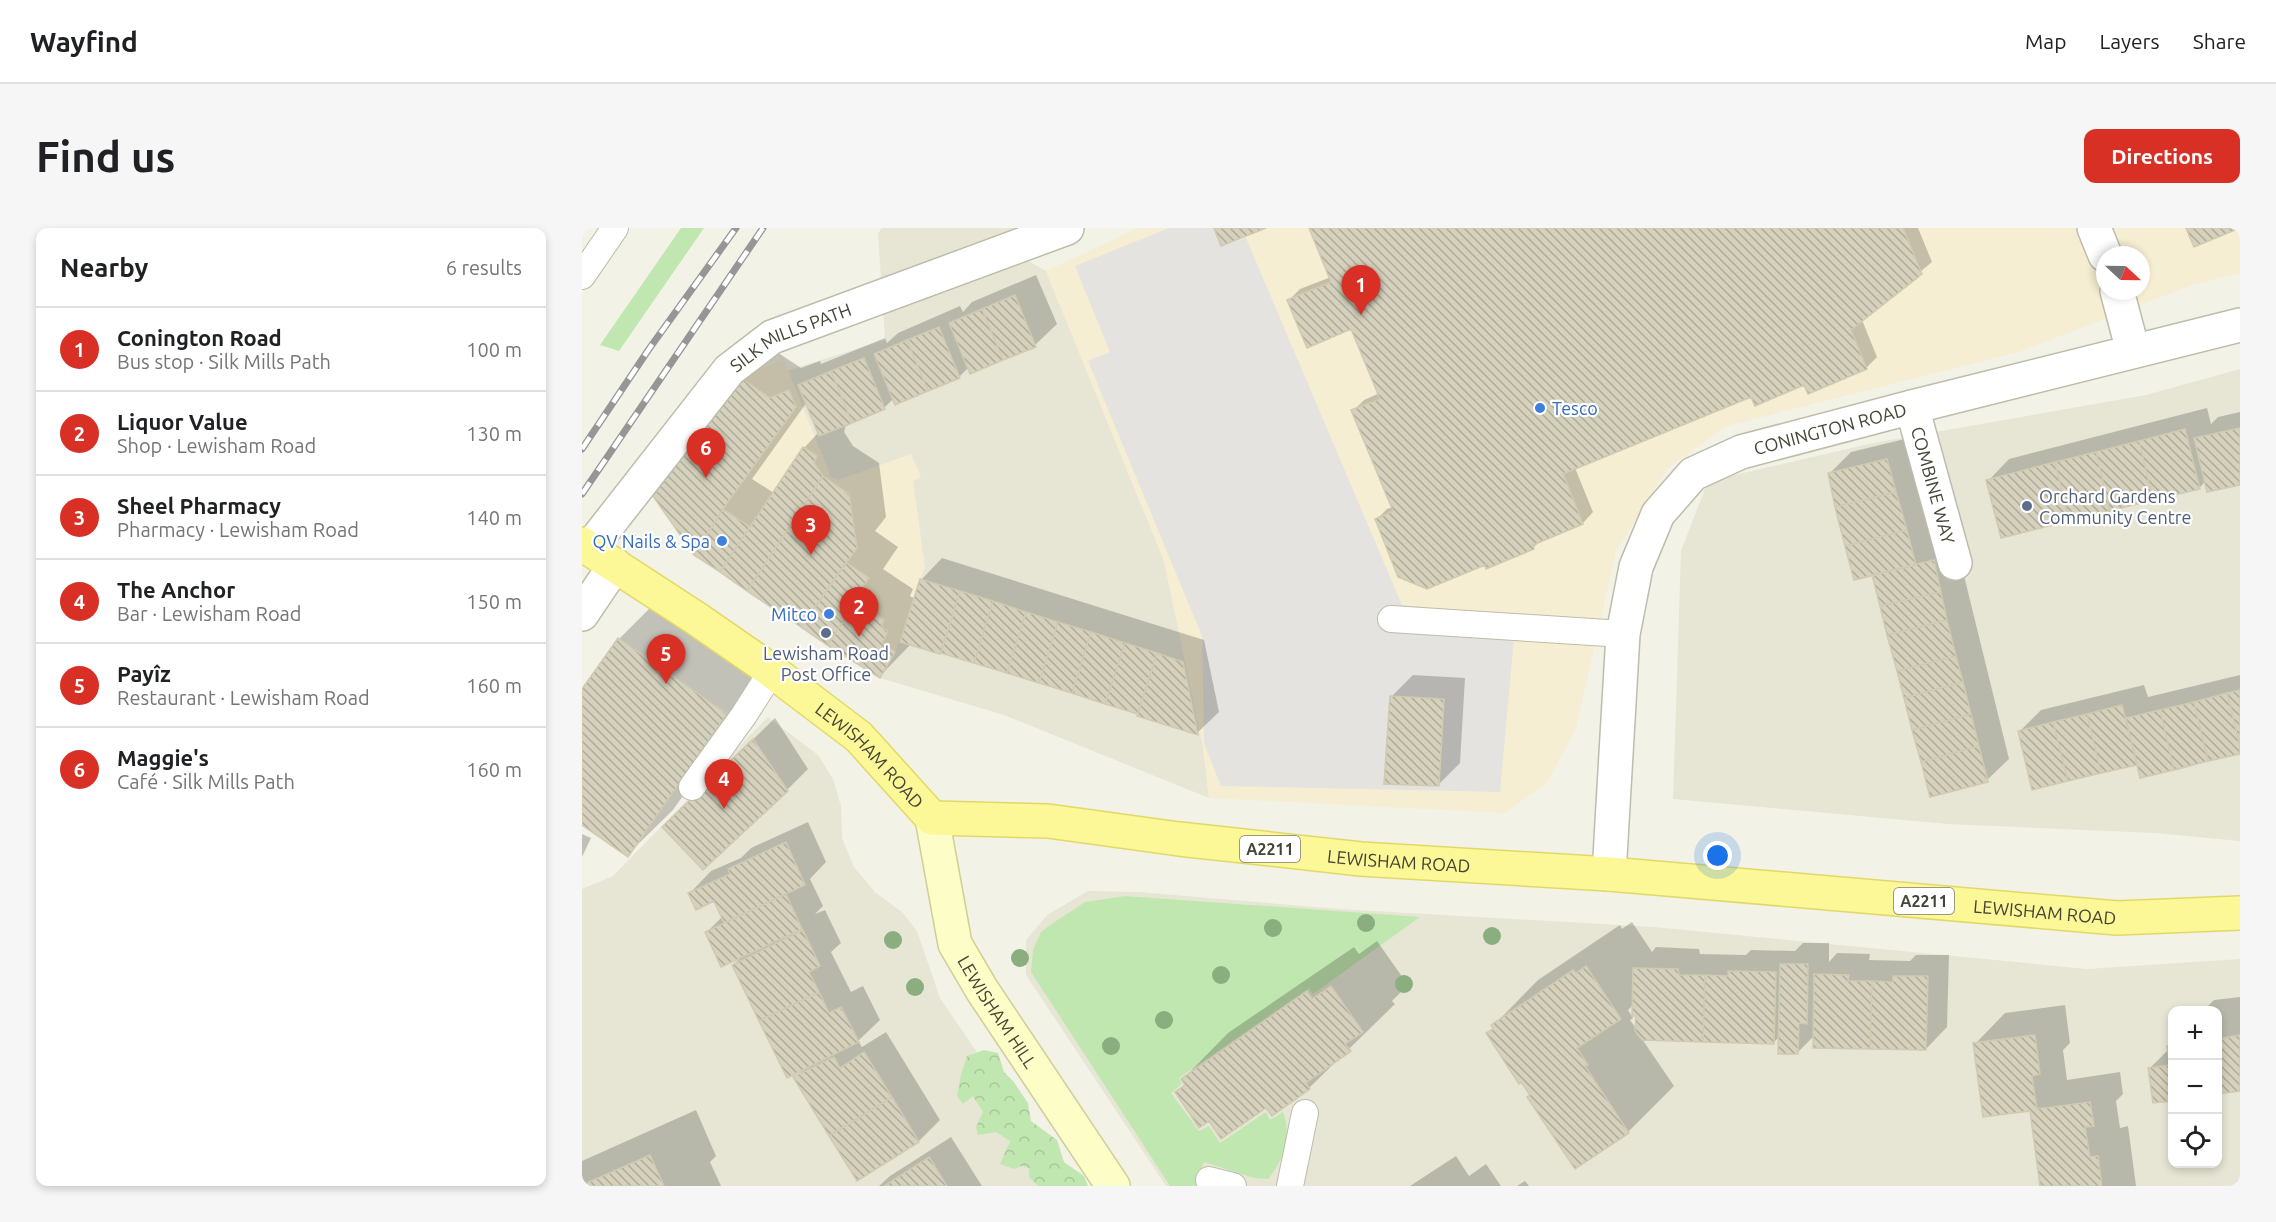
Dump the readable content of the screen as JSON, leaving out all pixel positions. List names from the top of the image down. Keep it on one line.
{"streets":{"main road":["LEWISHAM ROAD","A2211"],"street":["SILK MILLS PATH","CONINGTON ROAD","COMBINE WAY","LEWISHAM HILL"]},"crossings":[["SILK MILLS PATH","LEWISHAM ROAD"],["CONINGTON ROAD","COMBINE WAY"],["CONINGTON ROAD","LEWISHAM ROAD"],["LEWISHAM ROAD","LEWISHAM HILL"]],"places":["Tesco","Orchard Gardens Community Centre","QV Nails & Spa","Mitco","Lewisham Road Post Office"],"north":"right","page":{"header":"Wayfind","nav":["Map","Layers","Share"],"buttons":"Directions","title":"Find us","heading":["Nearby","6 results"],"pins":["1","6","3","2","5","4"],"list":[{"mark":"1","name":"Conington Road","note":"Bus stop · Silk Mills Path","value":"100 m"},{"mark":"2","name":"Liquor Value","note":"Shop · Lewisham Road","value":"130 m"},{"mark":"3","name":"Sheel Pharmacy","note":"Pharmacy · Lewisham Road","value":"140 m"},{"mark":"4","name":"The Anchor","note":"Bar · Lewisham Road","value":"150 m"},{"mark":"5","name":"Payîz","note":"Restaurant · Lewisham Road","value":"160 m"},{"mark":"6","name":"Maggie's","note":"Café · Silk Mills Path","value":"160 m"}],"map_buttons":["+","−"]}}
